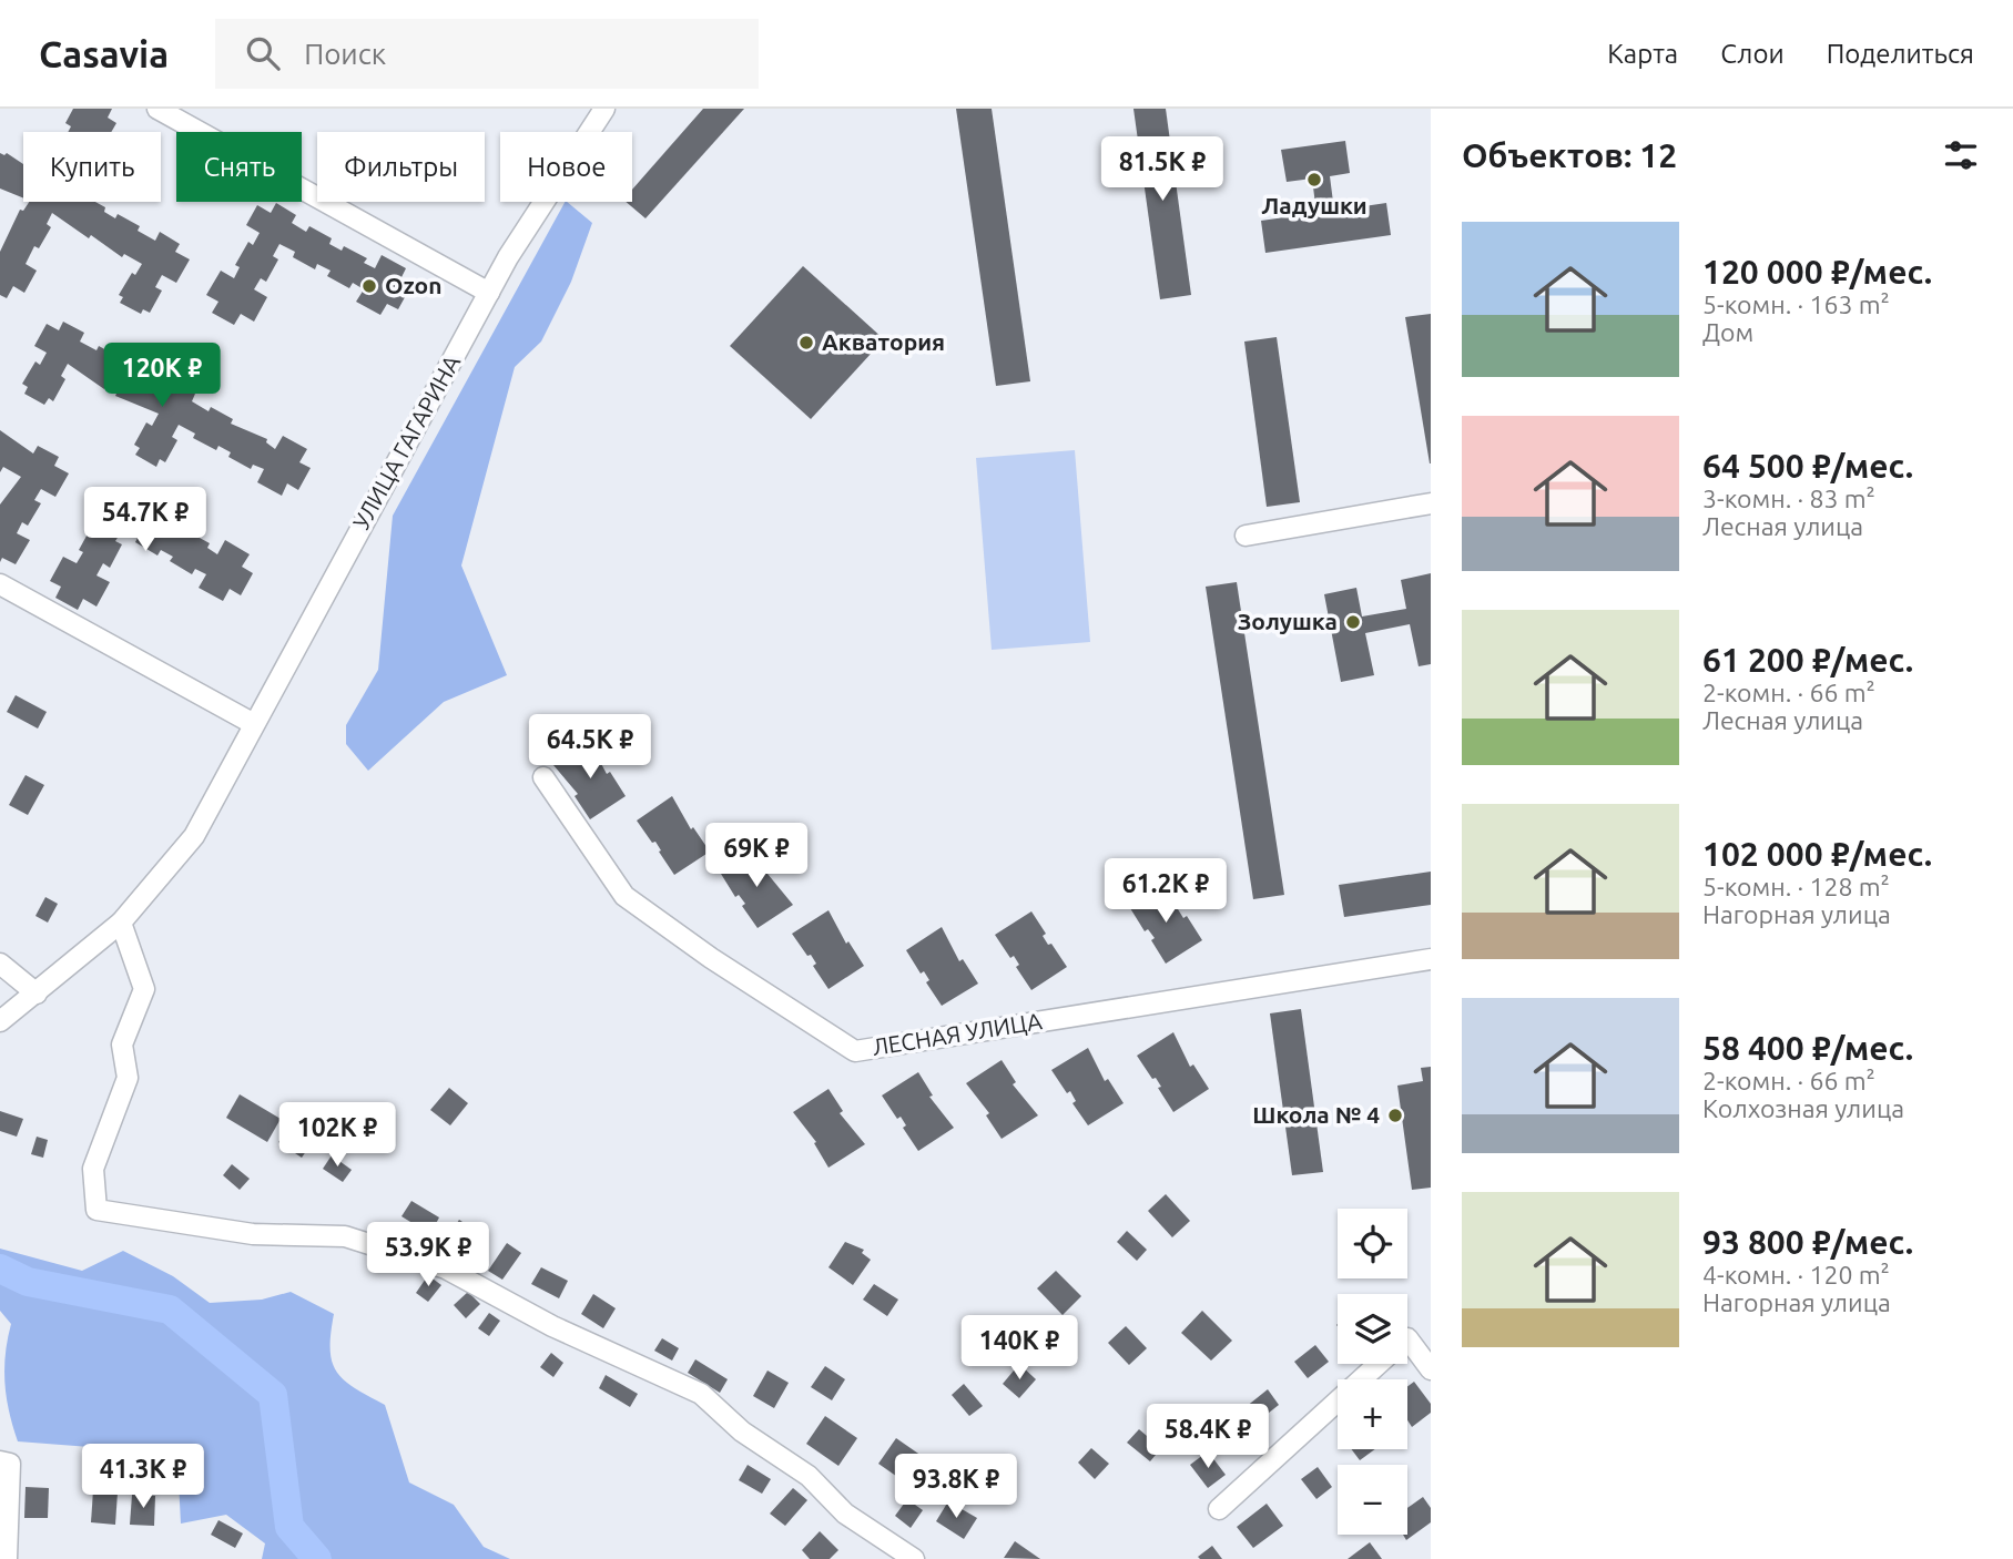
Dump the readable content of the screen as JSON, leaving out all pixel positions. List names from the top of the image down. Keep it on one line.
{"streets":{"street":["УЛИЦА ГАГАРИНА","ЛЕСНАЯ УЛИЦА"]},"places":["Ладушки","Ozon","Акватория","Золушка","Школа № 4"],"page":{"header":"Casavia","search":"Поиск","nav":["Карта","Слои","Поделиться"],"heading":"Объектов: 12","chip":["Купить","Снять","Фильтры","Новое"],"price":["81.5K ₽","120K ₽","54.7K ₽","64.5K ₽","69K ₽","61.2K ₽","102K ₽","53.9K ₽","140K ₽","58.4K ₽","41.3K ₽","93.8K ₽"],"list":[{"name":"120 000 ₽/мес.","note":"5-комн. · 163 m² · Дом"},{"name":"64 500 ₽/мес.","note":"3-комн. · 83 m² · Лесная улица"},{"name":"61 200 ₽/мес.","note":"2-комн. · 66 m² · Лесная улица"},{"name":"102 000 ₽/мес.","note":"5-комн. · 128 m² · Нагорная улица"},{"name":"58 400 ₽/мес.","note":"2-комн. · 66 m² · Колхозная улица"},{"name":"93 800 ₽/мес.","note":"4-комн. · 120 m² · Нагорная улица"}],"map_buttons":["+","−"]}}
